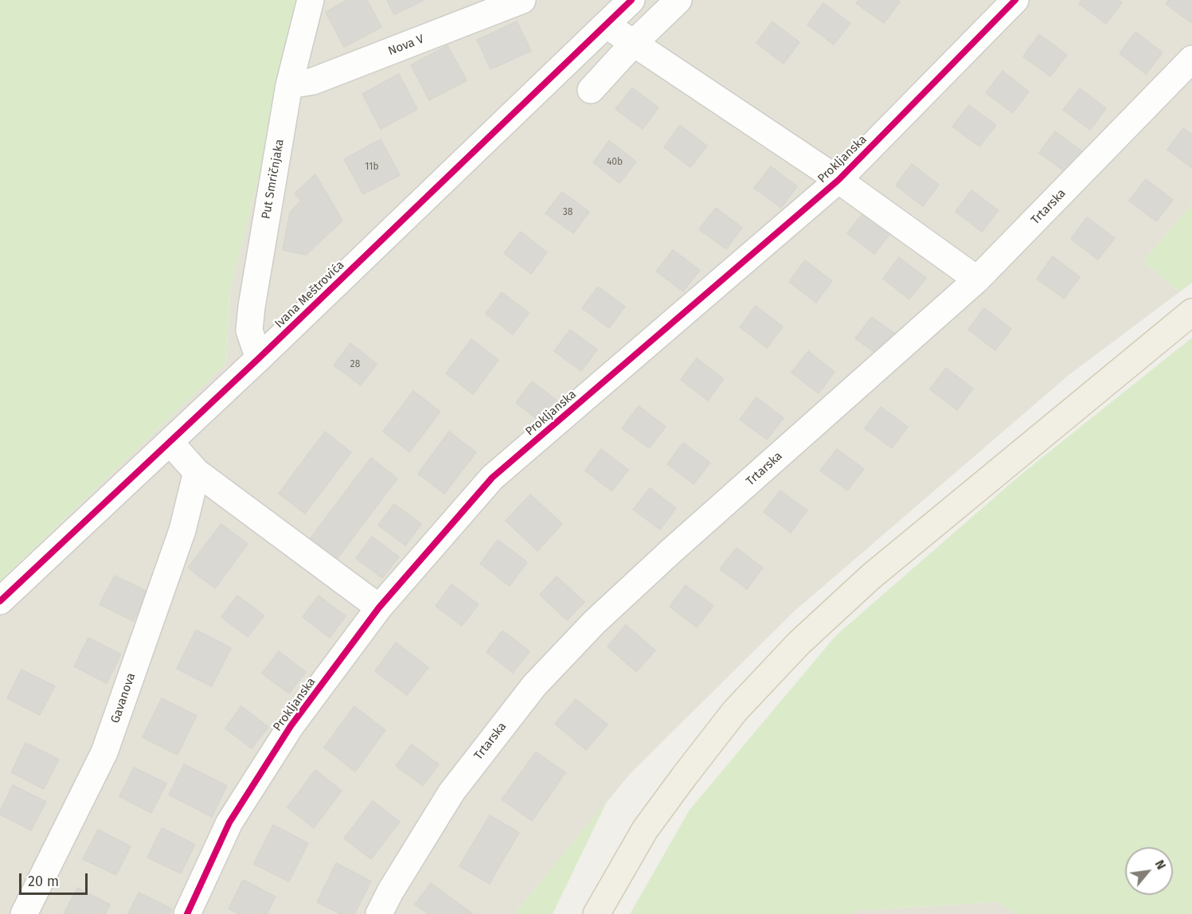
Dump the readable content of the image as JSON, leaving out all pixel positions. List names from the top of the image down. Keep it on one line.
{"streets":{"street":["Nova V","Prokljanska","Put Smričnjaka","Trtarska","Ivana Meštrovića","Gavanova"]},"crossings":[["Nova V","Put Smričnjaka"],["Put Smričnjaka","Ivana Meštrovića"]],"house_numbers":["40b","11b","38","28"],"scale_bar":"20 m","north":"top right"}
